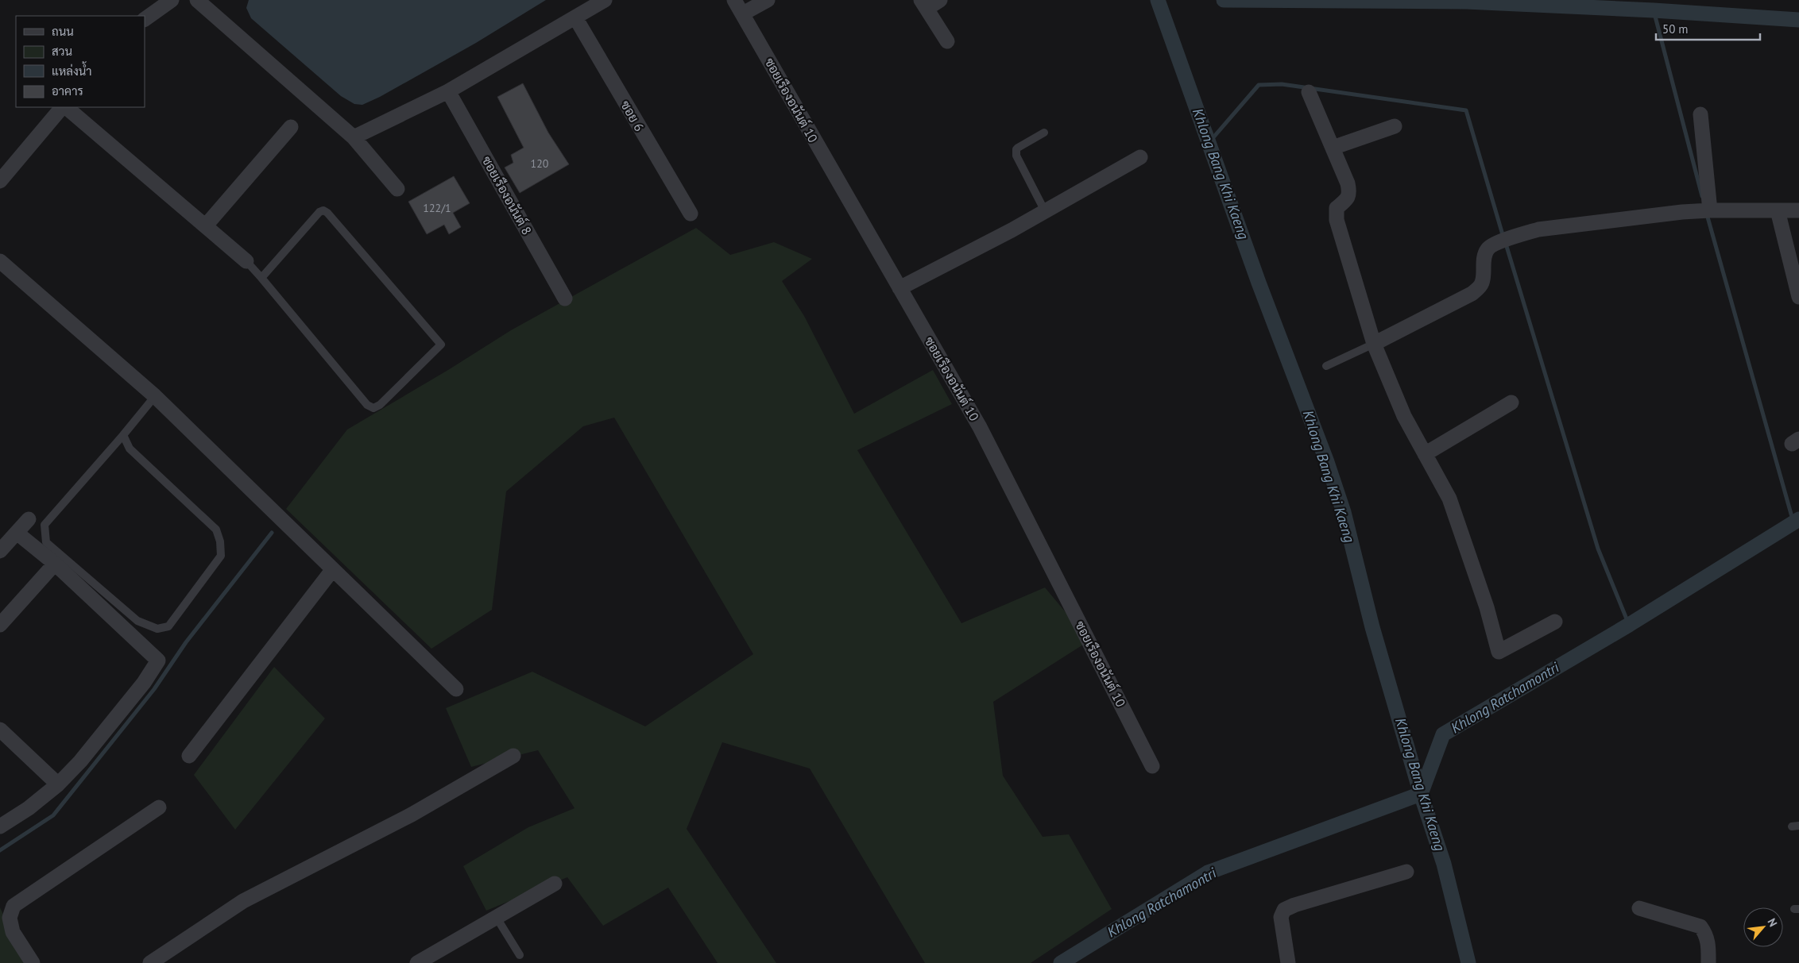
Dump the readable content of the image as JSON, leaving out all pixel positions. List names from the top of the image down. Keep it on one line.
{"streets":{"street":["ซอยเรืองอนันต์ 10","ซอย 6","ซอยเรืองอนันต์ 8"]},"water":["Khlong Bang Khi Kaeng","Khlong Ratchamontri"],"house_numbers":["120","122/1"],"legend":["ถนน","สวน","แหล่งน้ำ","อาคาร"],"scale_bar":"50 m","north":"top right"}
